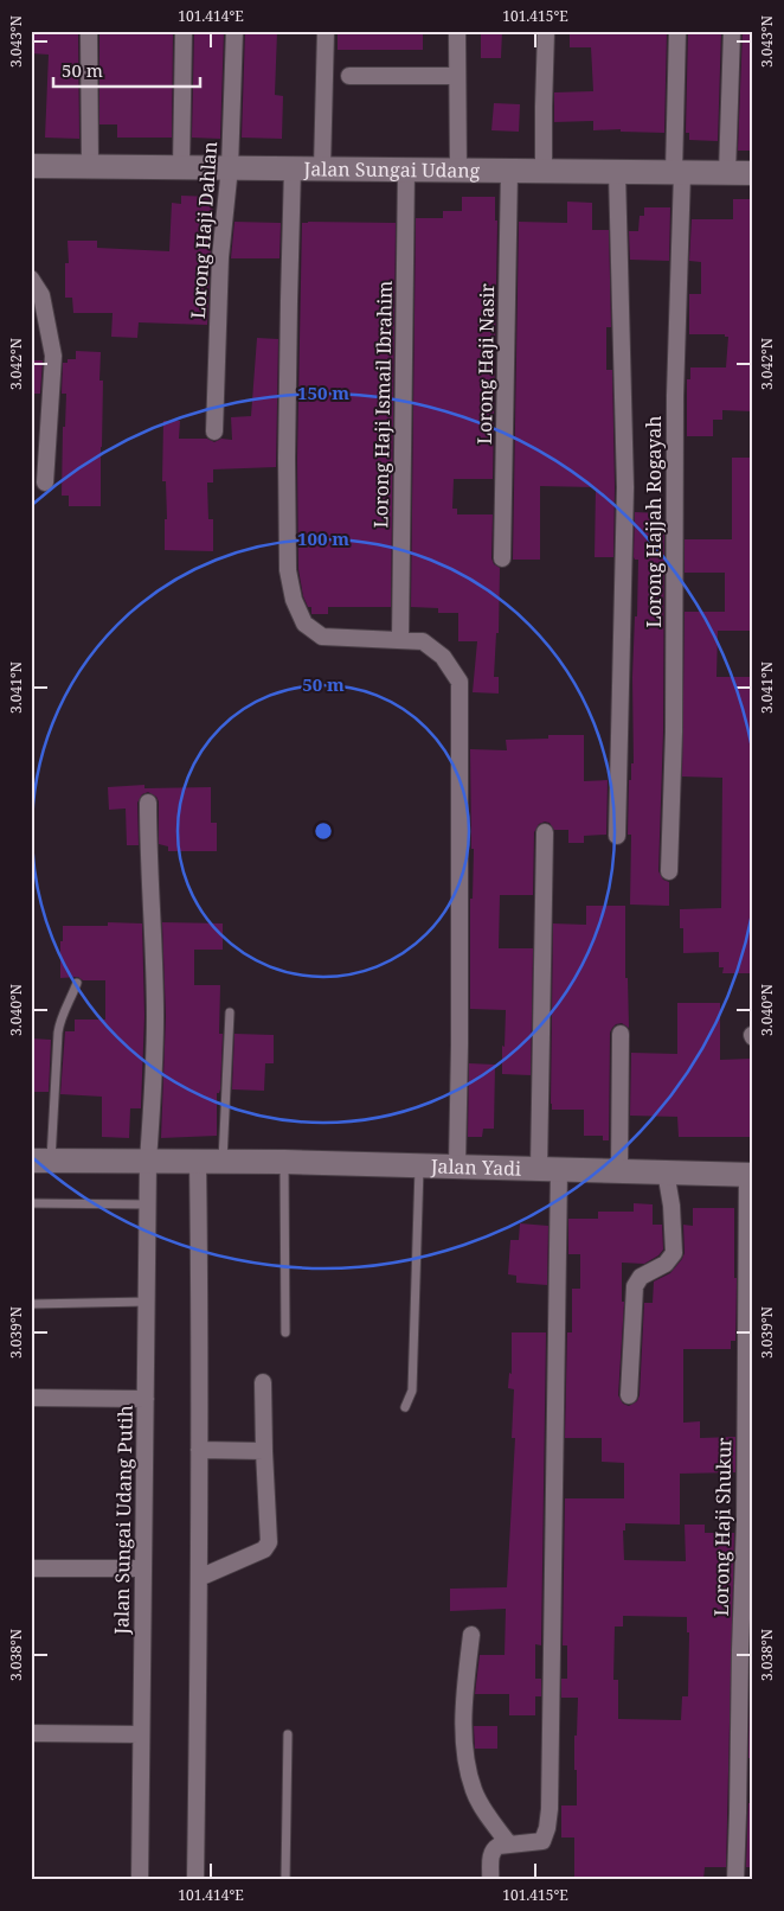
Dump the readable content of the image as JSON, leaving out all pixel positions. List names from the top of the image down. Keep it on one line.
{"streets":{"street":["Jalan Sungai Udang","Lorong Haji Dahlan","Lorong Haji Nasir","Lorong Haji Ismail Ibrahim","Lorong Hajjah Rogayah","Jalan Yadi","Jalan Sungai Udang Putih","Lorong Haji Shukur"]},"crossings":[["Jalan Sungai Udang","Lorong Haji Dahlan"],["Jalan Sungai Udang","Lorong Haji Nasir"],["Jalan Sungai Udang","Lorong Haji Ismail Ibrahim"],["Jalan Sungai Udang","Lorong Hajjah Rogayah"],["Jalan Yadi","Jalan Sungai Udang Putih"],["Jalan Yadi","Lorong Haji Shukur"]],"scale_bar":"50 m","coordinates":["101.414°E","101.415°E","3.043°N","3.042°N","3.041°N","3.040°N","3.039°N","3.038°N"],"rings":["150 m","100 m","50 m"]}
